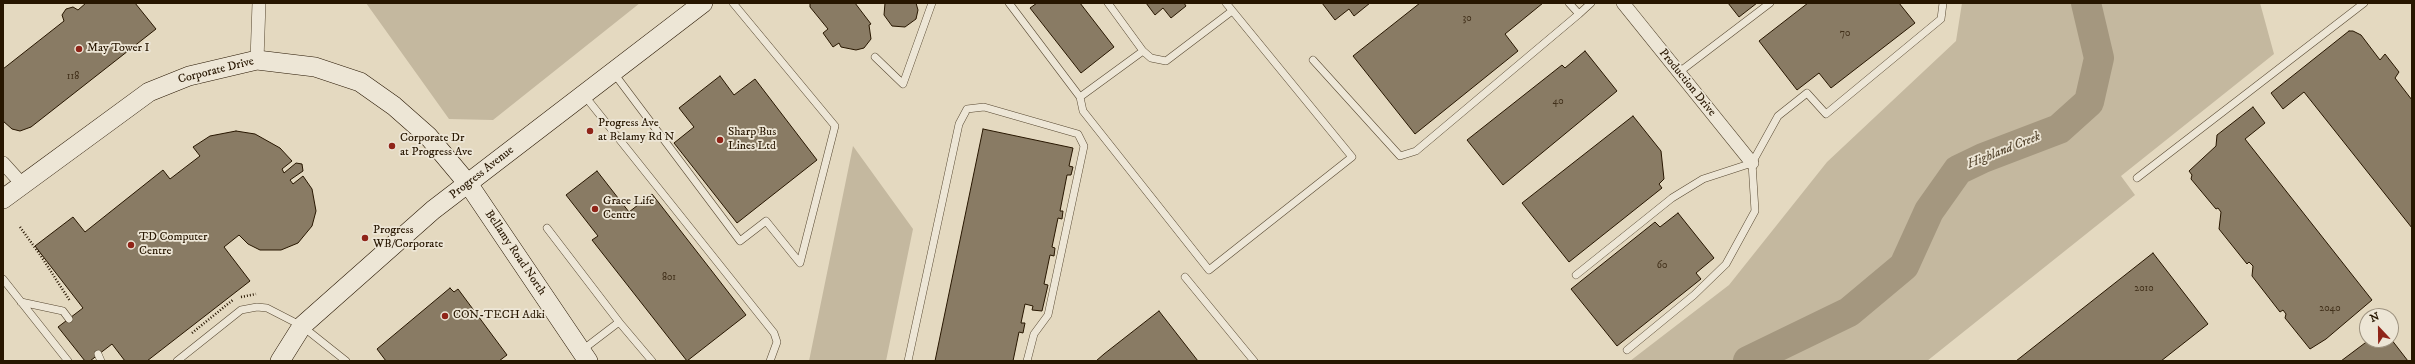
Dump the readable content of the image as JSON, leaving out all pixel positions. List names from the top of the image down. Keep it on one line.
{"streets":{"street":["Corporate Drive","Production Drive","Progress Avenue","Bellamy Road North"]},"crossings":[["Corporate Drive","Progress Avenue"],["Corporate Drive","Bellamy Road North"],["Progress Avenue","Bellamy Road North"]],"water":["Highland Creek"],"places":["May Tower I","Progress Ave at Belamy Rd N","Sharp Bus Lines Ltd","Corporate Dr at Progress Ave","Grace Life Centre","Progress WB/Corporate","TD Computer Centre","CON-TECH Adki"],"house_numbers":["30","70","118","40","60","801","2010","2040"],"north":"top"}
